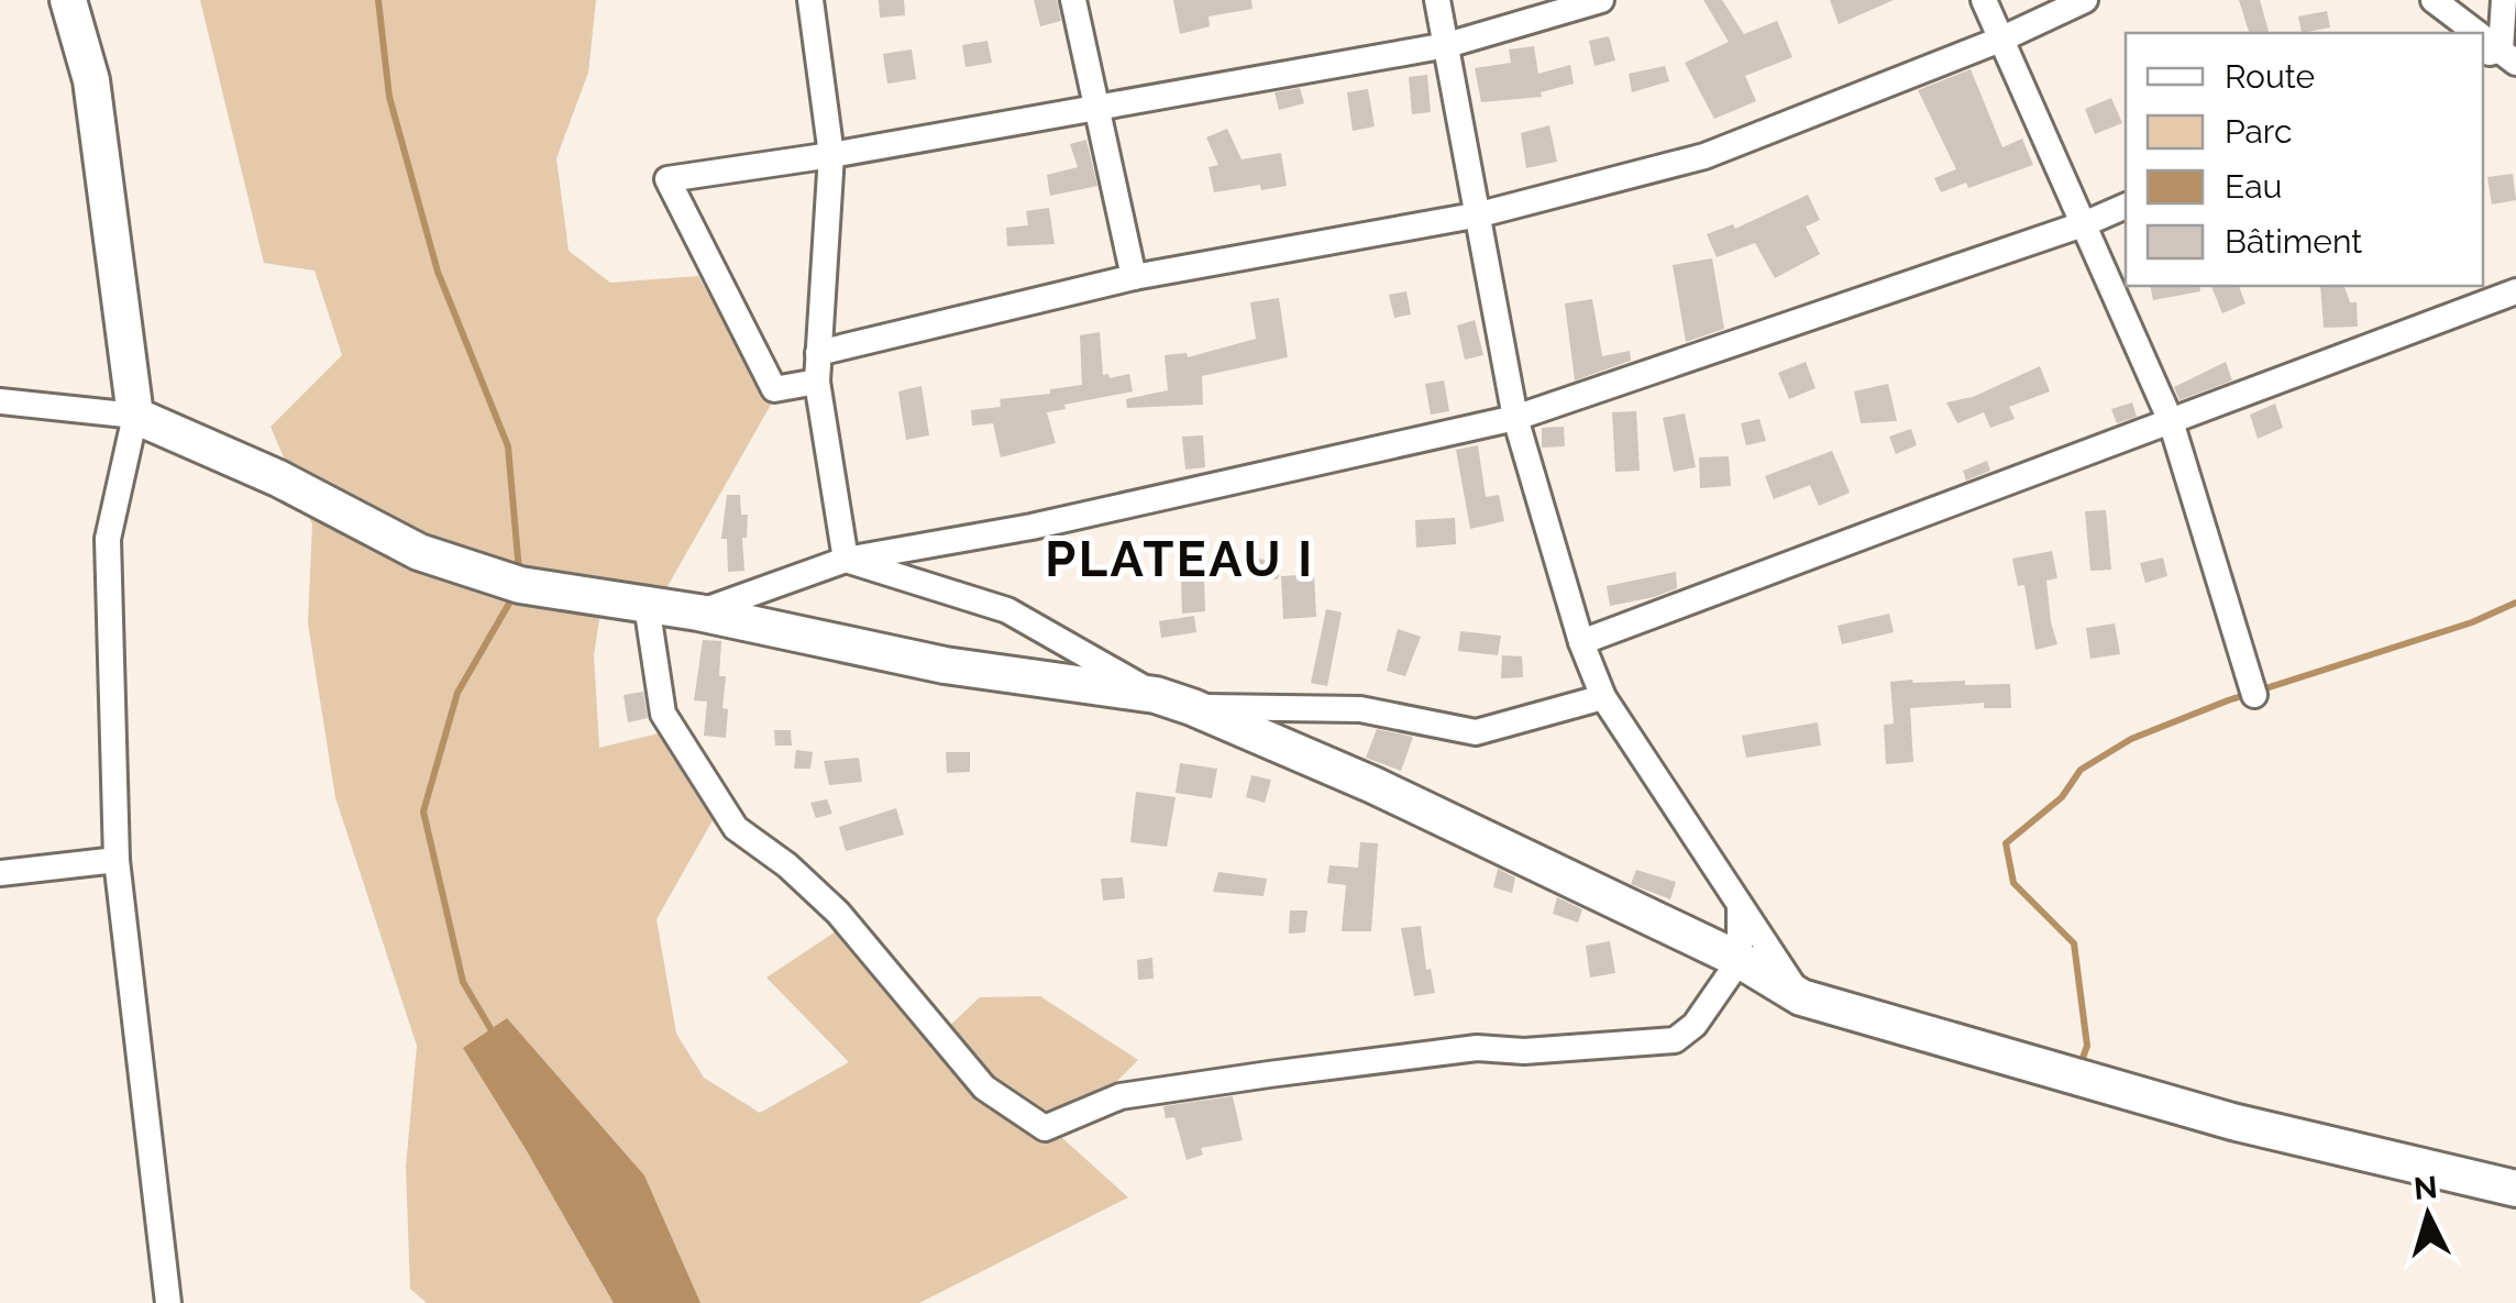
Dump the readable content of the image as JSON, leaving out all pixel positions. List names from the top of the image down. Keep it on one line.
{"districts":["PLATEAU I"],"legend":["Route","Parc","Eau","Bâtiment"],"north":"top"}
